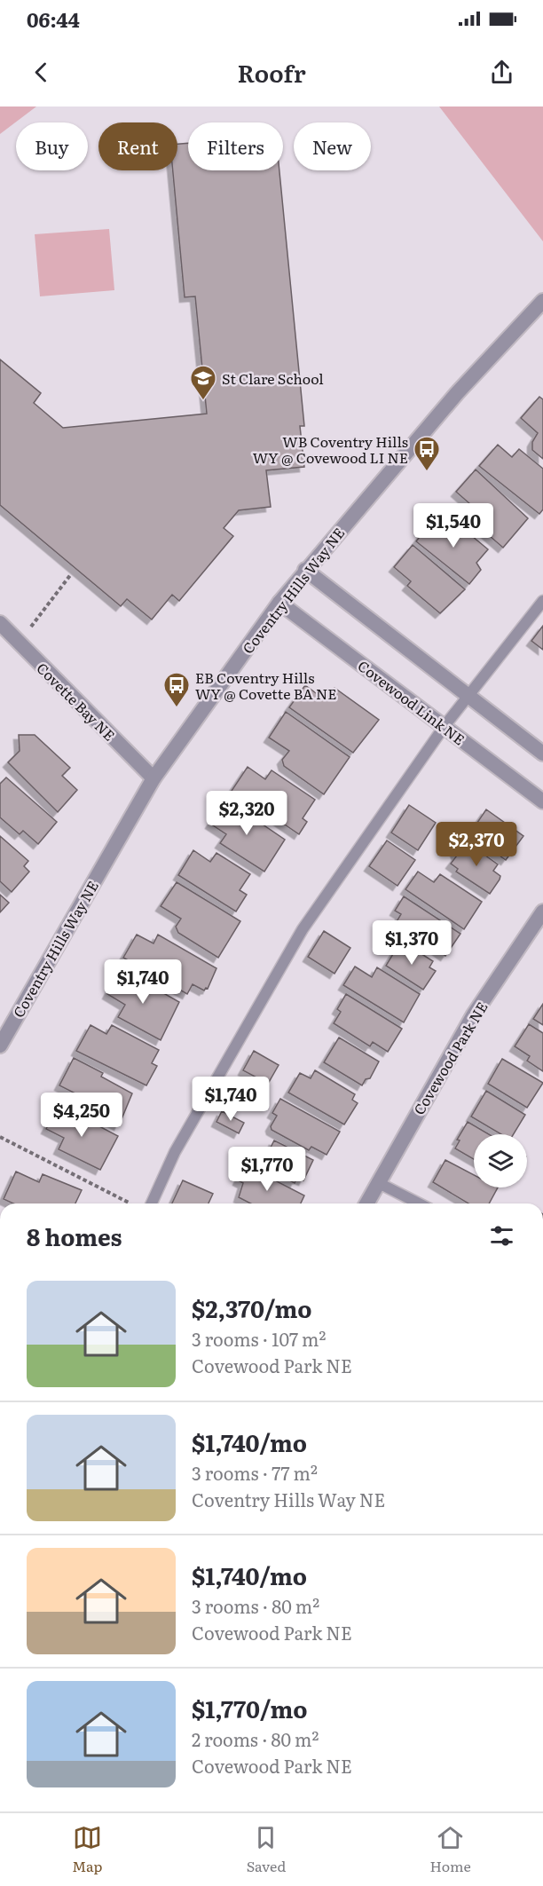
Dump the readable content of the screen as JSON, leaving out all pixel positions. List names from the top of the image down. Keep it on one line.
{"streets":{"street":["Coventry Hills Way NE","Covette Bay NE","Covewood Link NE","Covewood Park NE"]},"crossings":[["Coventry Hills Way NE","Covette Bay NE"],["Coventry Hills Way NE","Covewood Link NE"]],"places":{"school or university":["St Clare School"],"bus stop":["WB Coventry Hills WY @ Covewood LI NE","EB Coventry Hills WY @ Covette BA NE"]},"page":{"status":"06:44","header":"Roofr","chip":["Buy","Rent","Filters","New"],"price":["$1,540","$2,320","$2,370","$1,370","$1,740","$1,740","$4,250","$1,770"],"heading":"8 homes","list":[{"name":"$2,370/mo","note":"3 rooms · 107 m² · Covewood Park NE"},{"name":"$1,740/mo","note":"3 rooms · 77 m² · Coventry Hills Way NE"},{"name":"$1,740/mo","note":"3 rooms · 80 m² · Covewood Park NE"},{"name":"$1,770/mo","note":"2 rooms · 80 m² · Covewood Park NE"}],"tabs":["Map","Saved","Home"]}}
